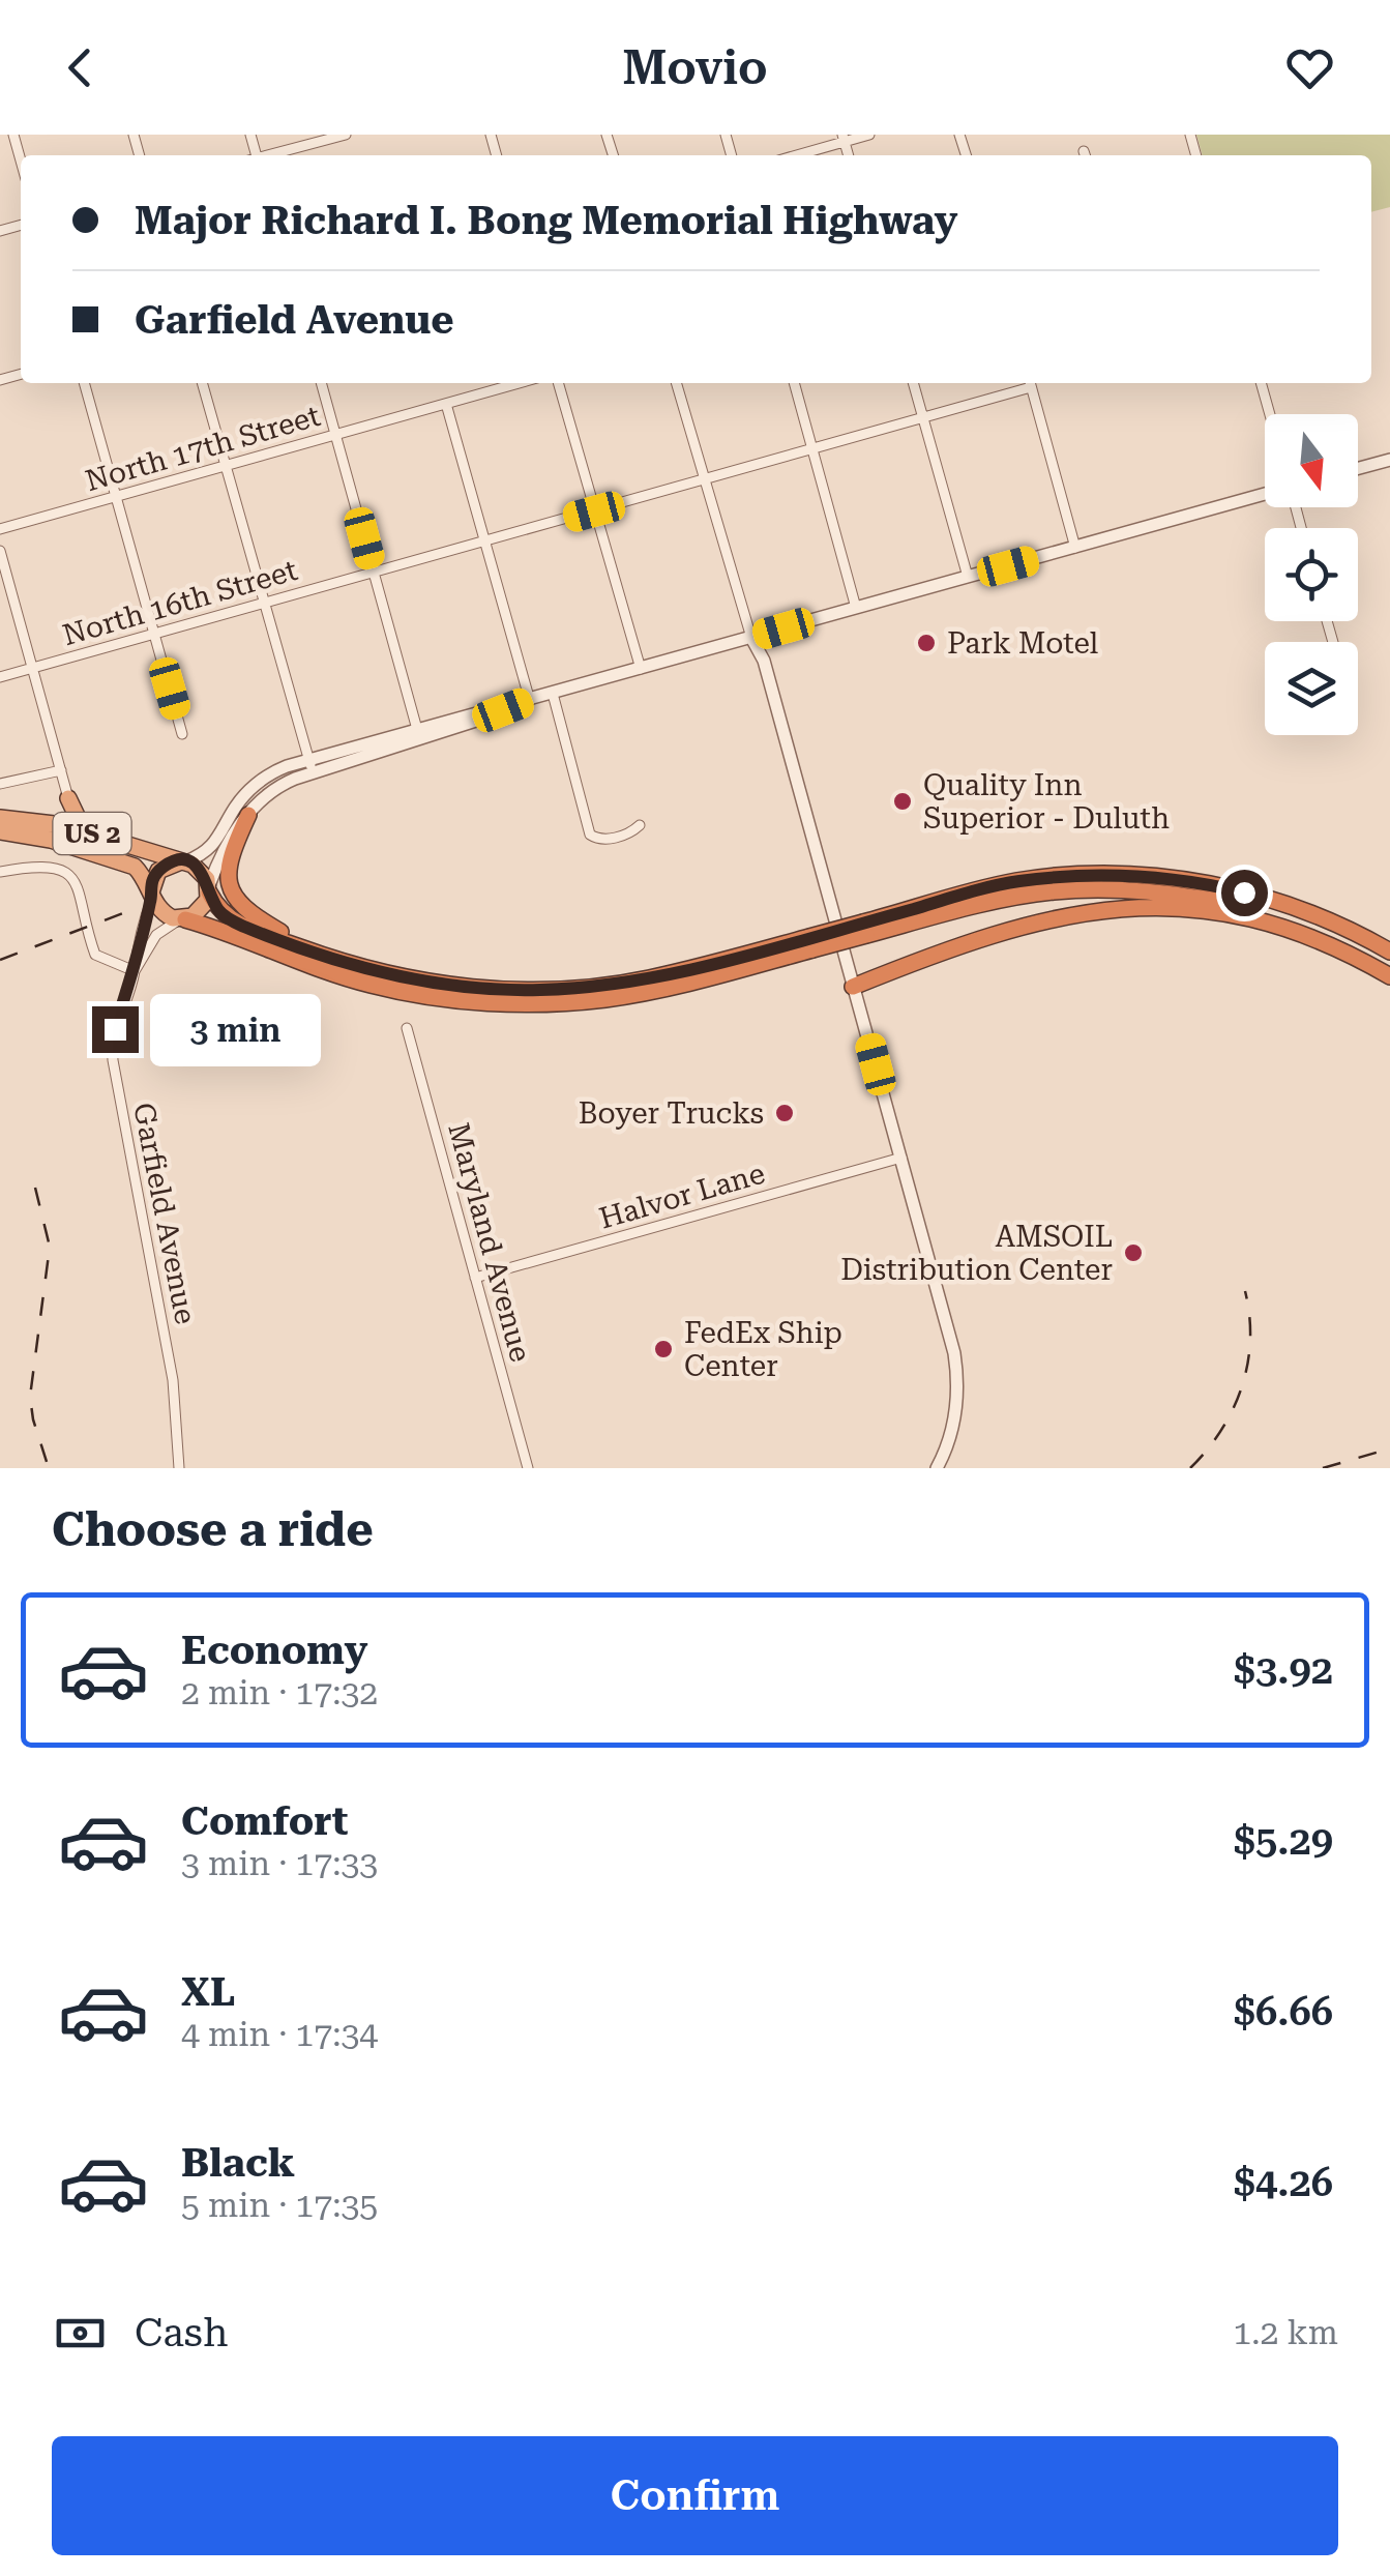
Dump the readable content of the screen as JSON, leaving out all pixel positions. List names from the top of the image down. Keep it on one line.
{"streets":{"highway":["US 2"],"street":["North 17th Street","North 16th Street","Halvor Lane","Garfield Avenue","Maryland Avenue"]},"crossings":[["US 2","Garfield Avenue"],["Halvor Lane","Maryland Avenue"]],"places":["Park Motel","Quality Inn Superior - Duluth","Boyer Trucks","AMSOIL Distribution Center","FedEx Ship Center"],"north":"bottom","page":{"header":"Movio","banner":["Major Richard I. Bong Memorial Highway","Garfield Avenue"],"bubble":"3 min","heading":"Choose a ride","list":[{"name":"Economy","note":"2 min · 17:32","value":"$3.92"},{"name":"Comfort","note":"3 min · 17:33","value":"$5.29"},{"name":"XL","note":"4 min · 17:34","value":"$6.66"},{"name":"Black","note":"5 min · 17:35","value":"$4.26"}],"pay":["Cash","1.2 km"],"buttons":"Confirm"}}
